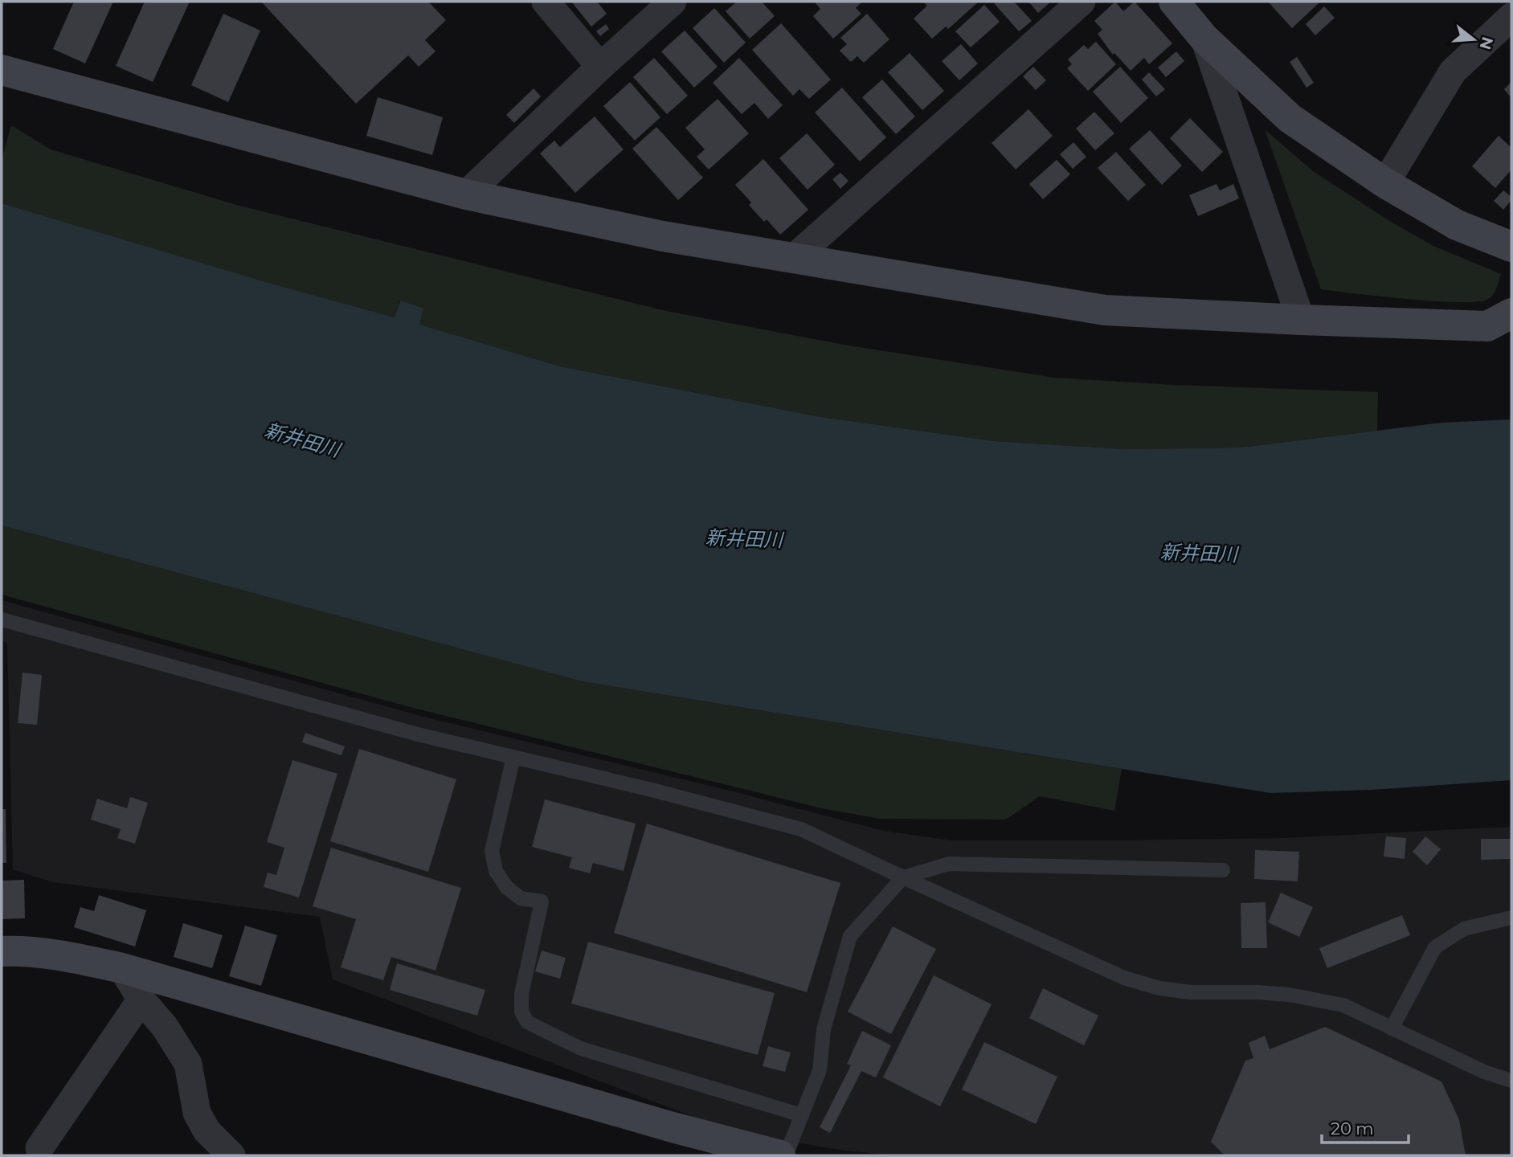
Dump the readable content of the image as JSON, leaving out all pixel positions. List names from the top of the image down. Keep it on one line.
{"water":["新井田川"],"scale_bar":"20 m","north":"right"}
